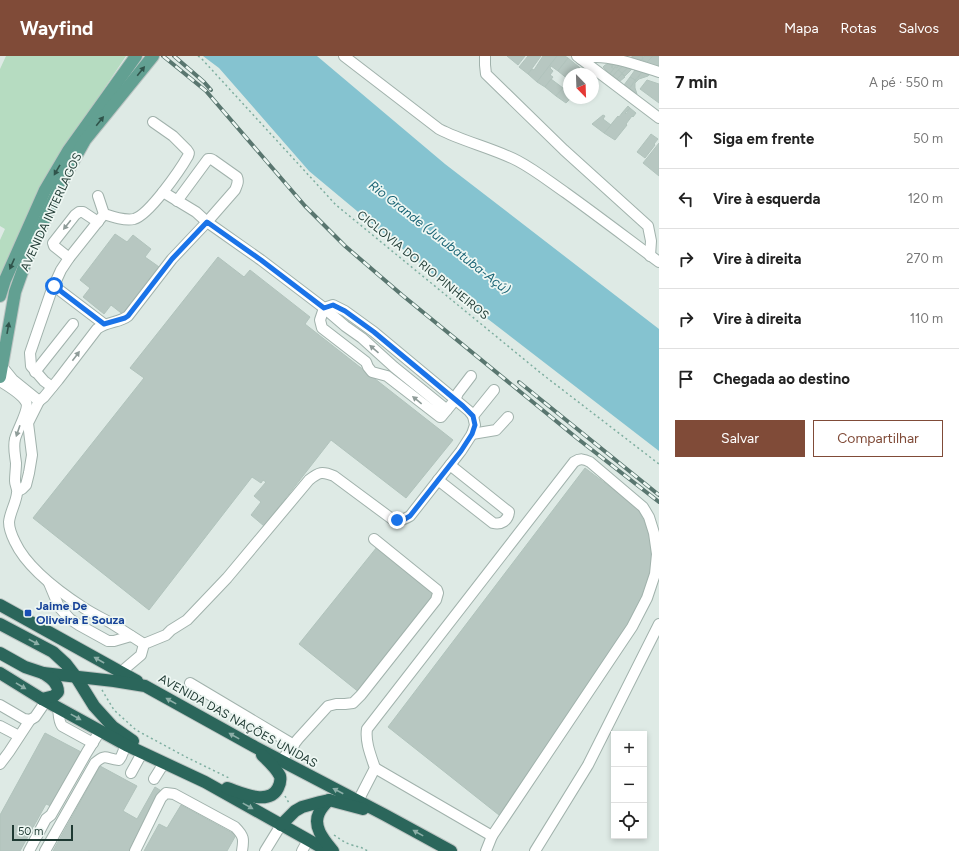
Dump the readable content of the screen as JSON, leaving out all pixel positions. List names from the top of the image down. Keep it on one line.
{"streets":{"highway":["AVENIDA DAS NAÇÕES UNIDAS"],"main road":["AVENIDA INTERLAGOS"],"path":["CICLOVIA DO RIO PINHEIROS"]},"water":["Rio Grande (Jurubatuba-Açú)"],"places":{"transit":["Jaime De Oliveira E Souza"]},"scale_bar":"50 m","north":"bottom right","page":{"header":"Wayfind","nav":["Mapa","Rotas","Salvos"],"heading":["7 min","A pé · 550 m"],"list":[["Siga em frente","50 m"],["Vire à esquerda","120 m"],["Vire à direita","270 m"],["Vire à direita","110 m"],"Chegada ao destino"],"buttons":["Salvar","Compartilhar"],"map_buttons":["+","−"],"scale":"50 m"}}
